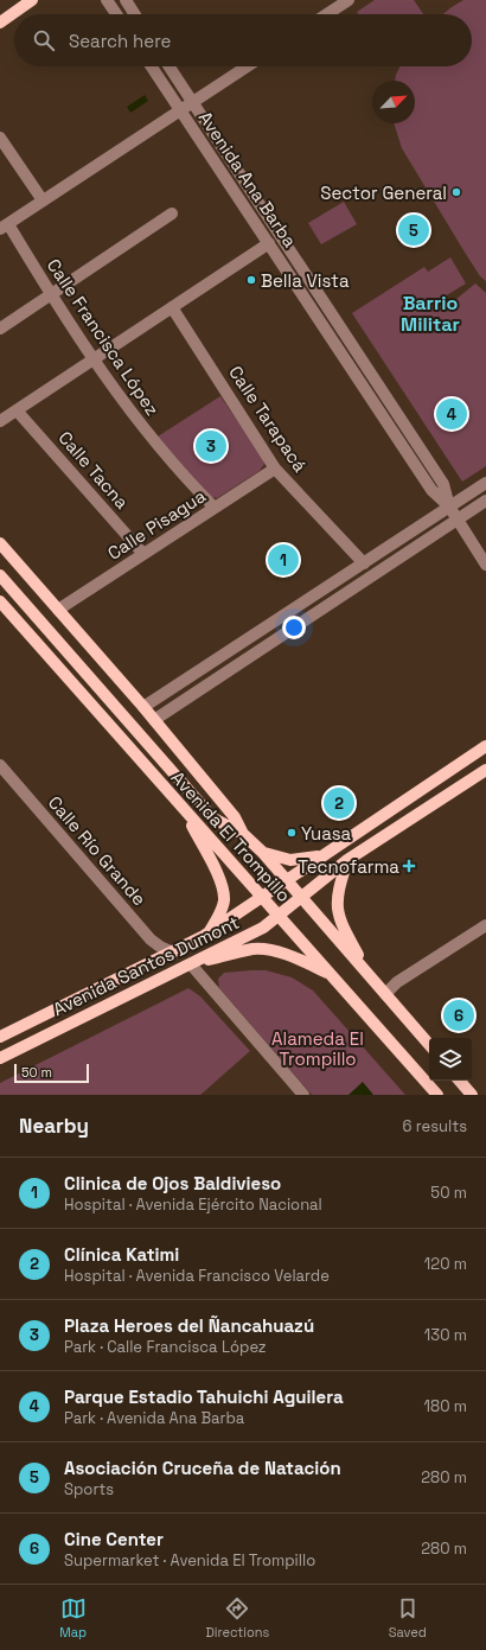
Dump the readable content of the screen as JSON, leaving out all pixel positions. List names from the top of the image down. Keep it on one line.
{"streets":{"main road":["Avenida El Trompillo","Avenida Santos Dumont"],"street":["Avenida Ana Barba","Calle Francisca López","Calle Tarapacá","Calle Tacna","Calle Pisagua","Calle Río Grande"]},"crossings":[["Calle Francisca López","Calle Pisagua"],["Calle Tarapacá","Calle Pisagua"],["Calle Tacna","Calle Pisagua"],["Calle Pisagua","Avenida El Trompillo"],["Avenida El Trompillo","Avenida Santos Dumont"],["Calle Río Grande","Avenida Santos Dumont"]],"districts":["Barrio Militar"],"parks":["Alameda El Trompillo"],"places":{"other":["Sector General","Bella Vista","Yuasa"],"health":["Tecnofarma"]},"scale_bar":"50 m","north":"top right","page":{"search":"Search here","pins":["5","4","3","1","2","6"],"scale":"50 m","heading":["Nearby","6 results"],"list":[{"mark":"1","name":"Clinica de Ojos Baldivieso","note":"Hospital · Avenida Ejército Nacional","value":"50 m"},{"mark":"2","name":"Clínica Katimi","note":"Hospital · Avenida Francisco Velarde","value":"120 m"},{"mark":"3","name":"Plaza Heroes del Ñancahuazú","note":"Park · Calle Francisca López","value":"130 m"},{"mark":"4","name":"Parque Estadio Tahuichi Aguilera","note":"Park · Avenida Ana Barba","value":"180 m"},{"mark":"5","name":"Asociación Cruceña de Natación","note":"Sports","value":"280 m"},{"mark":"6","name":"Cine Center","note":"Supermarket · Avenida El Trompillo","value":"280 m"}],"nav":["Map","Directions","Saved"]}}
